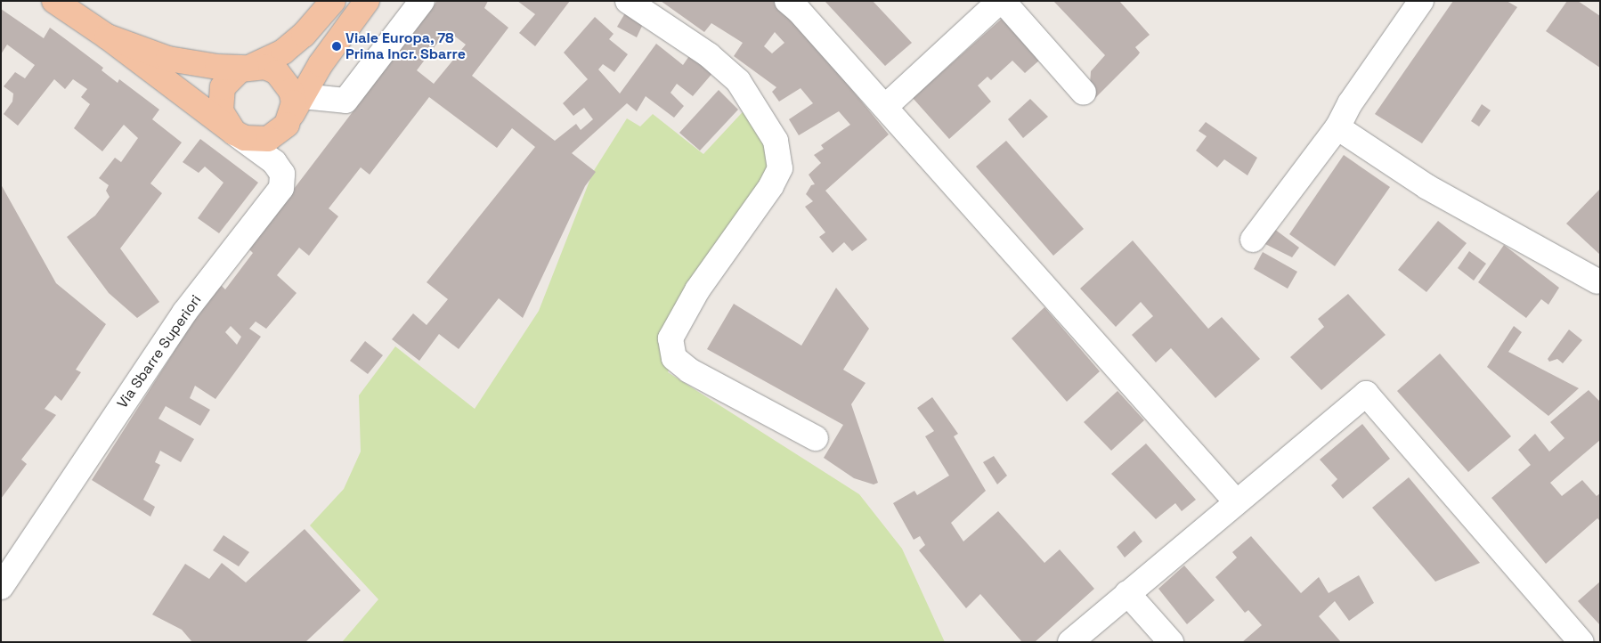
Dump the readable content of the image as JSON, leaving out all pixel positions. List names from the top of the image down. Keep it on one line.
{"streets":{"street":["Via Sbarre Superiori"]},"places":["Viale Europa, 78 Prima Incr. Sbarre"]}
